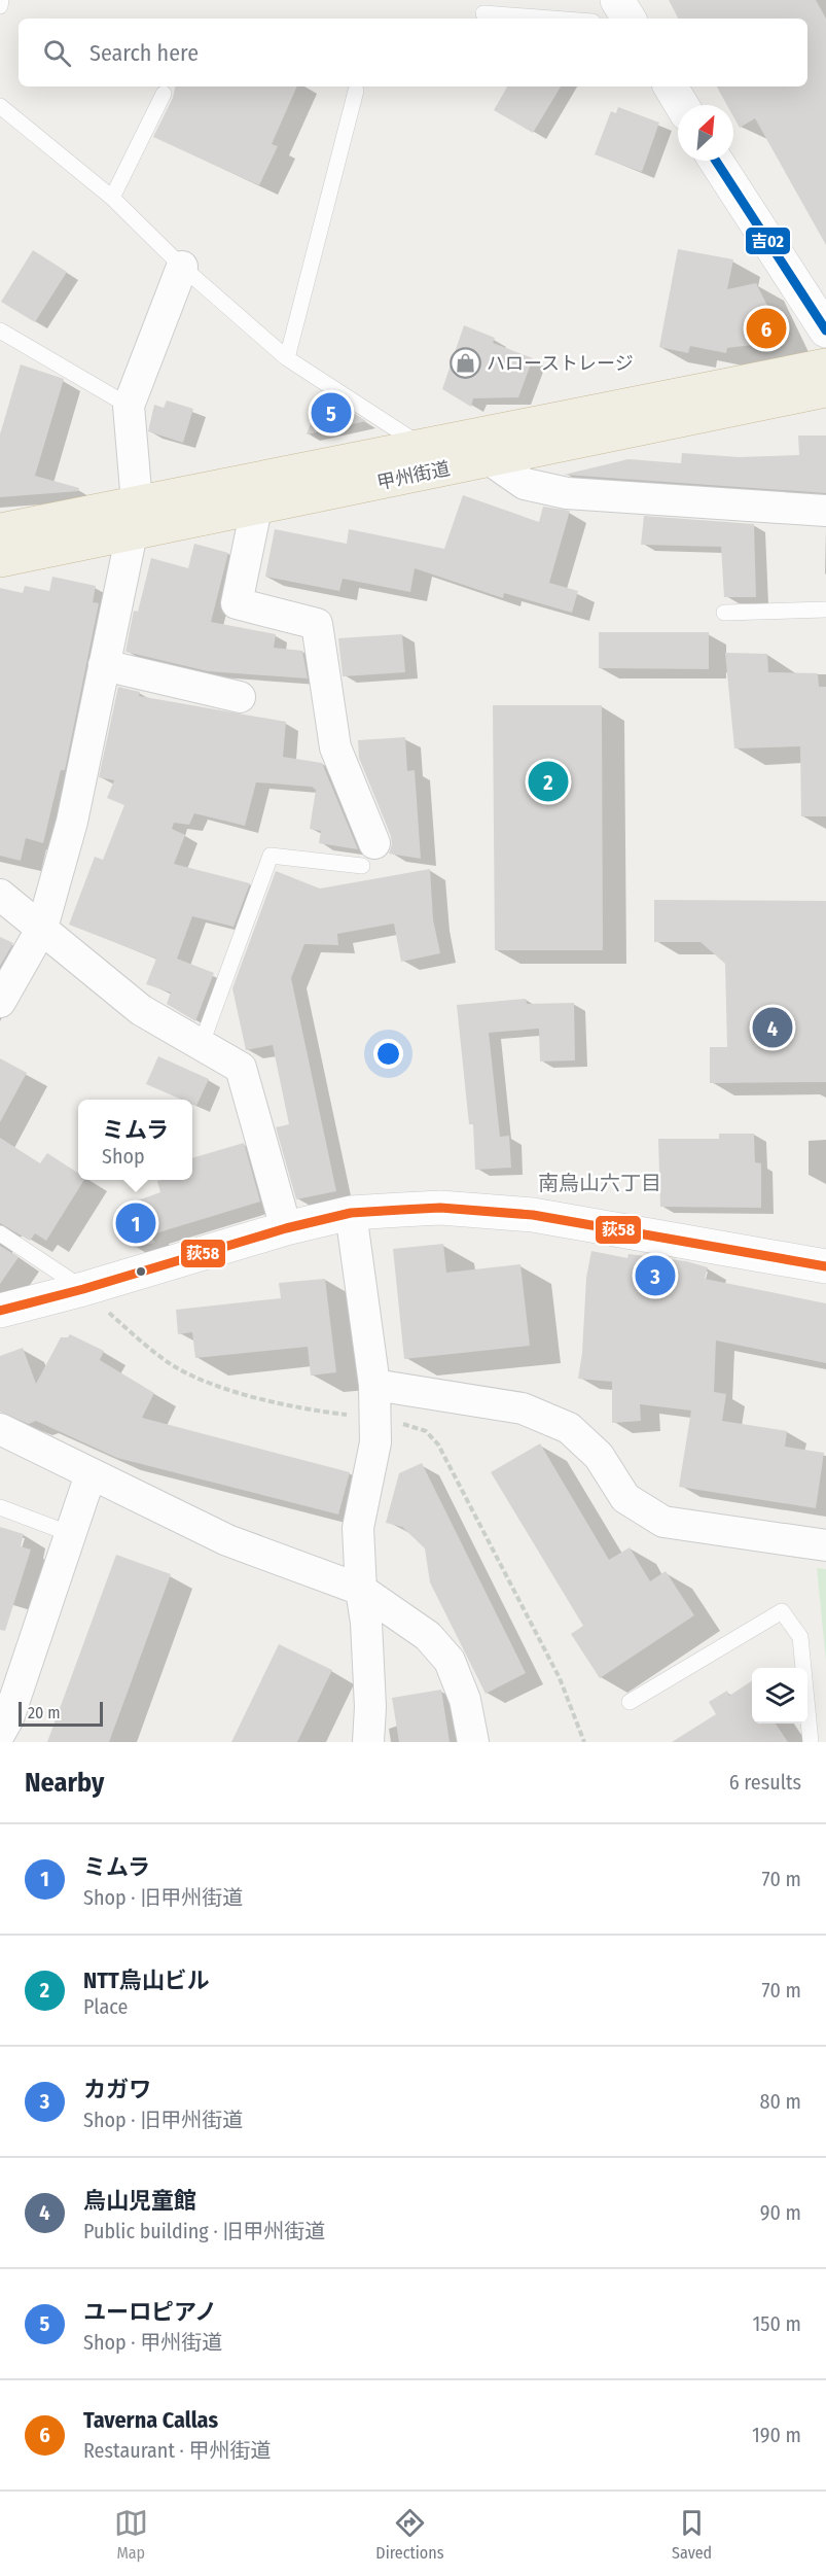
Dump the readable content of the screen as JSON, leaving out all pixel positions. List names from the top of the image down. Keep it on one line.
{"streets":{"highway":["甲州街道"]},"districts":["南烏山六丁目"],"places":{"shop":["ハローストレージ"]},"lines":["transit line 吉02","transit line 荻58"],"scale_bar":"20 m","north":"top right","page":{"search":"Search here","pins":["6","5","2","4","1","3"],"popup":["ミムラ","Shop"],"scale":"20 m","heading":["Nearby","6 results"],"list":[{"mark":"1","name":"ミムラ","note":"Shop · 旧甲州街道","value":"70 m"},{"mark":"2","name":"NTT烏山ビル","note":"Place","value":"70 m"},{"mark":"3","name":"カガワ","note":"Shop · 旧甲州街道","value":"80 m"},{"mark":"4","name":"烏山児童館","note":"Public building · 旧甲州街道","value":"90 m"},{"mark":"5","name":"ユーロピアノ","note":"Shop · 甲州街道","value":"150 m"},{"mark":"6","name":"Taverna Callas","note":"Restaurant · 甲州街道","value":"190 m"}],"nav":["Map","Directions","Saved"]}}
